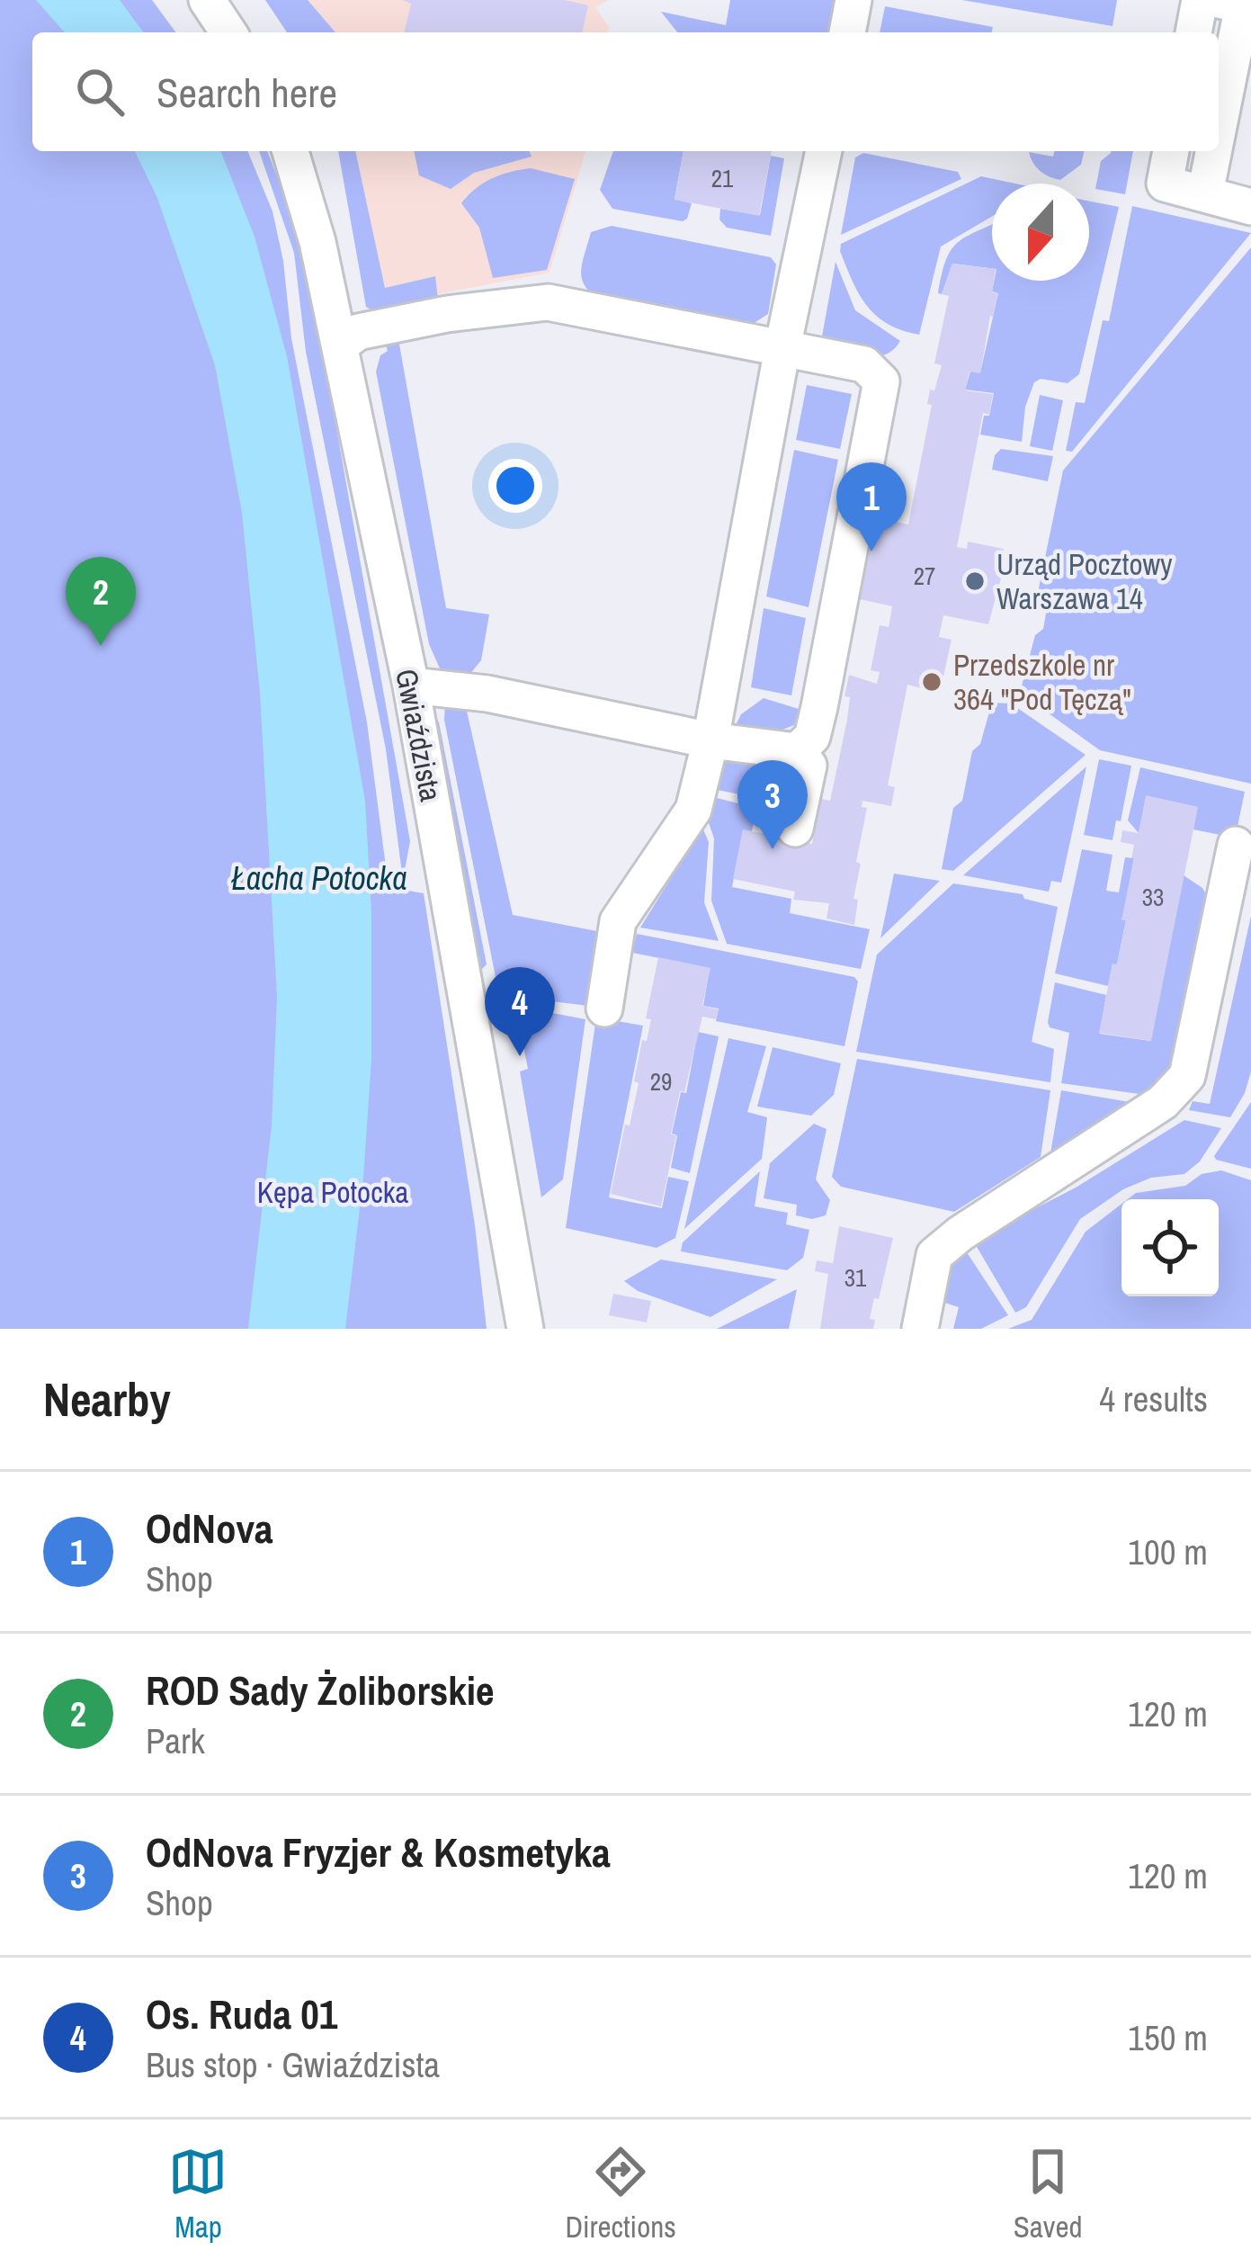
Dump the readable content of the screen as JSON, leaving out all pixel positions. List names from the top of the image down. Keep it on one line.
{"streets":{"street":["Gwiaździsta"]},"water":["Łacha Potocka"],"parks":["Kępa Potocka"],"places":["Urząd Pocztowy Warszawa 14","Przedszkole nr 364 \"Pod Tęczą\""],"house_numbers":["21","27","33","29","31"],"north":"bottom","page":{"search":"Search here","pins":["1","2","3","4"],"heading":["Nearby","4 results"],"list":[{"mark":"1","name":"OdNova","note":"Shop","value":"100 m"},{"mark":"2","name":"ROD Sady Żoliborskie","note":"Park","value":"120 m"},{"mark":"3","name":"OdNova Fryzjer & Kosmetyka","note":"Shop","value":"120 m"},{"mark":"4","name":"Os. Ruda 01","note":"Bus stop · Gwiaździsta","value":"150 m"}],"nav":["Map","Directions","Saved"]}}
